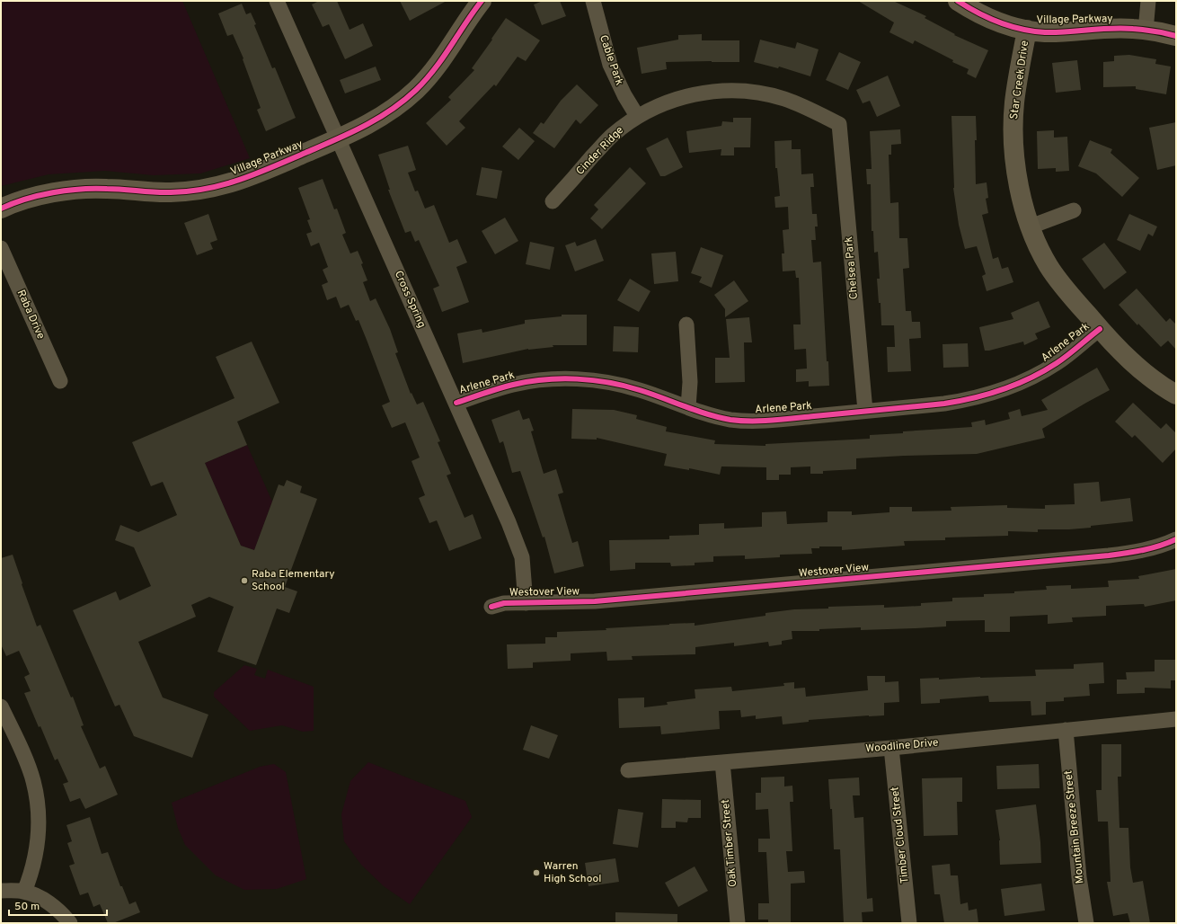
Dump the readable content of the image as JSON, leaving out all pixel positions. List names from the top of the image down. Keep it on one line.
{"streets":{"street":["Village Parkway","Cable Park","Star Creek Drive","Cinder Ridge","Chelsea Park","Cross Spring","Raba Drive","Arlene Park","Westover View","Woodline Drive","Mountain Breeze Street","Timber Cloud Street","Oak Timber Street"]},"crossings":[["Village Parkway","Star Creek Drive"],["Village Parkway","Cross Spring"],["Cable Park","Cinder Ridge"],["Star Creek Drive","Arlene Park"],["Cinder Ridge","Chelsea Park"],["Chelsea Park","Arlene Park"],["Cross Spring","Arlene Park"],["Cross Spring","Westover View"],["Woodline Drive","Mountain Breeze Street"],["Woodline Drive","Timber Cloud Street"],["Woodline Drive","Oak Timber Street"]],"places":["Raba Elementary School","Warren High School"],"scale_bar":"50 m"}
